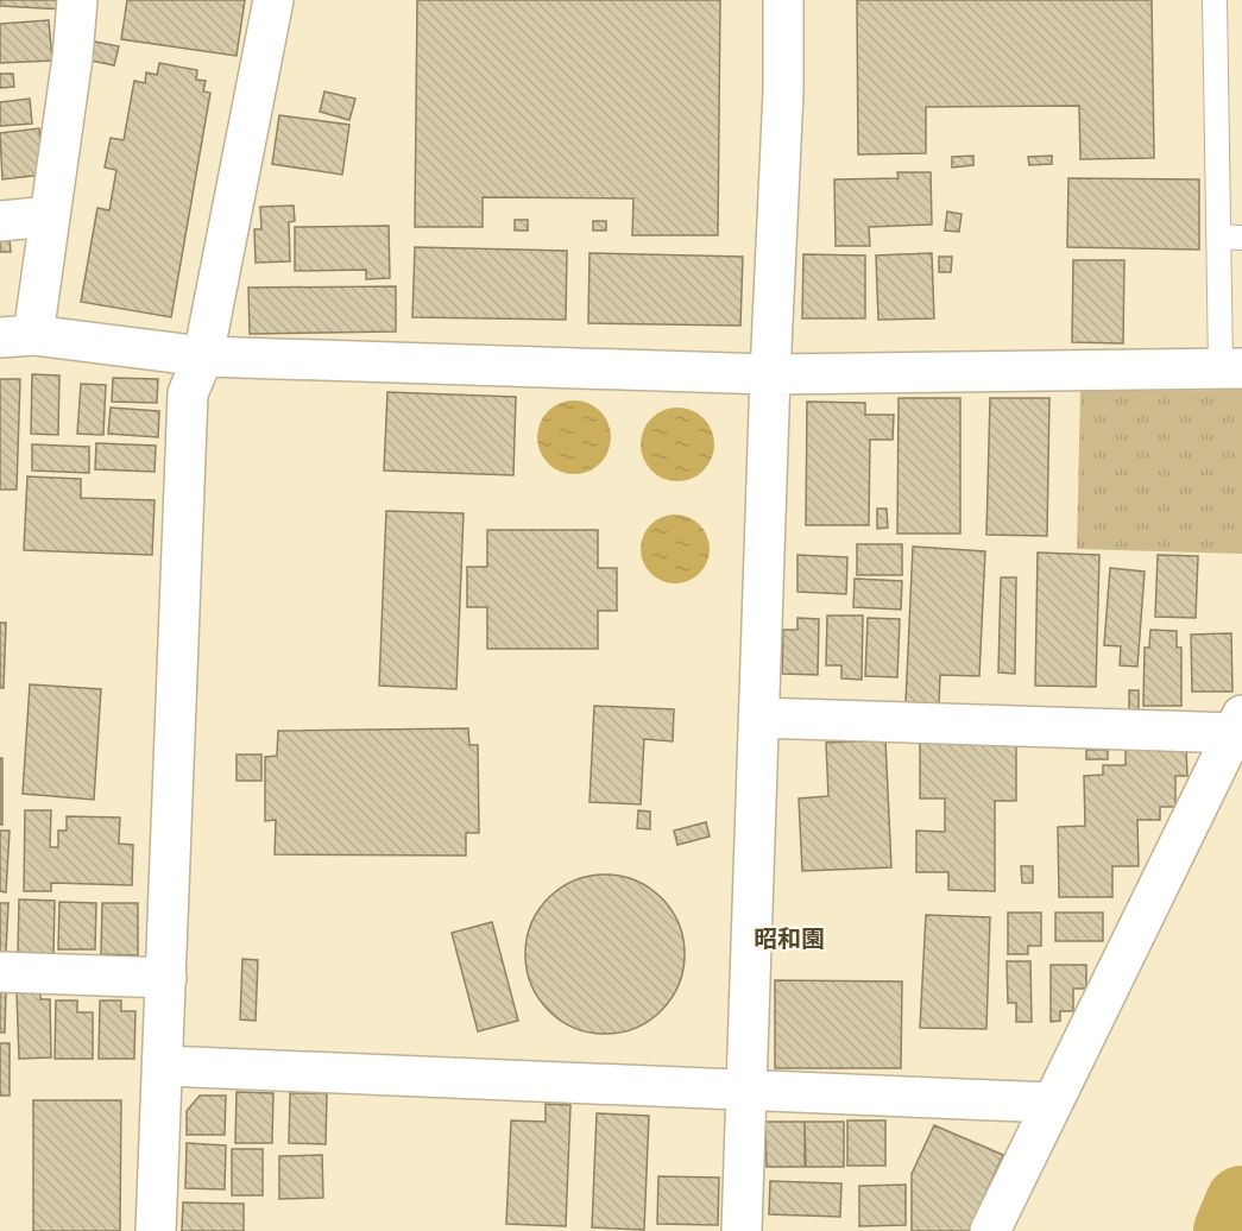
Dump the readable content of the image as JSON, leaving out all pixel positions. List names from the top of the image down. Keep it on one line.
{"districts":["昭和園"]}
